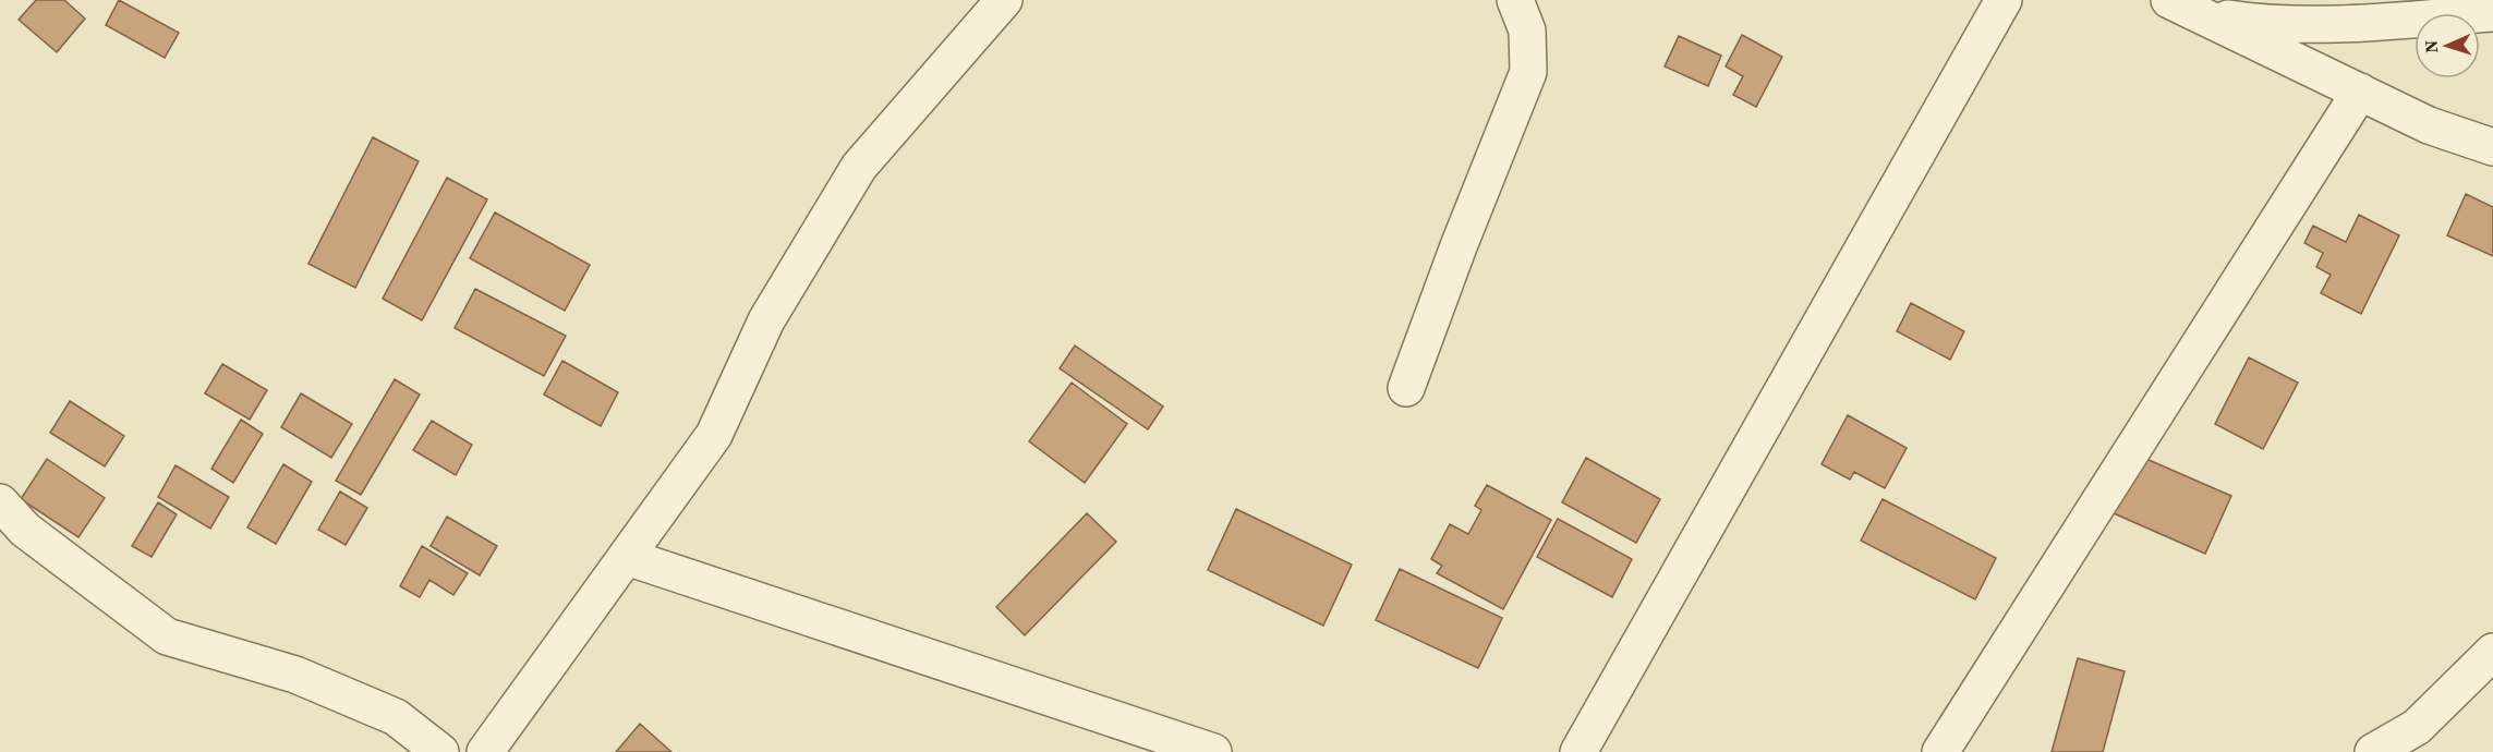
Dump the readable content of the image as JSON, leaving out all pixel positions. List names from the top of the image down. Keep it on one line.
{"north":"left"}
